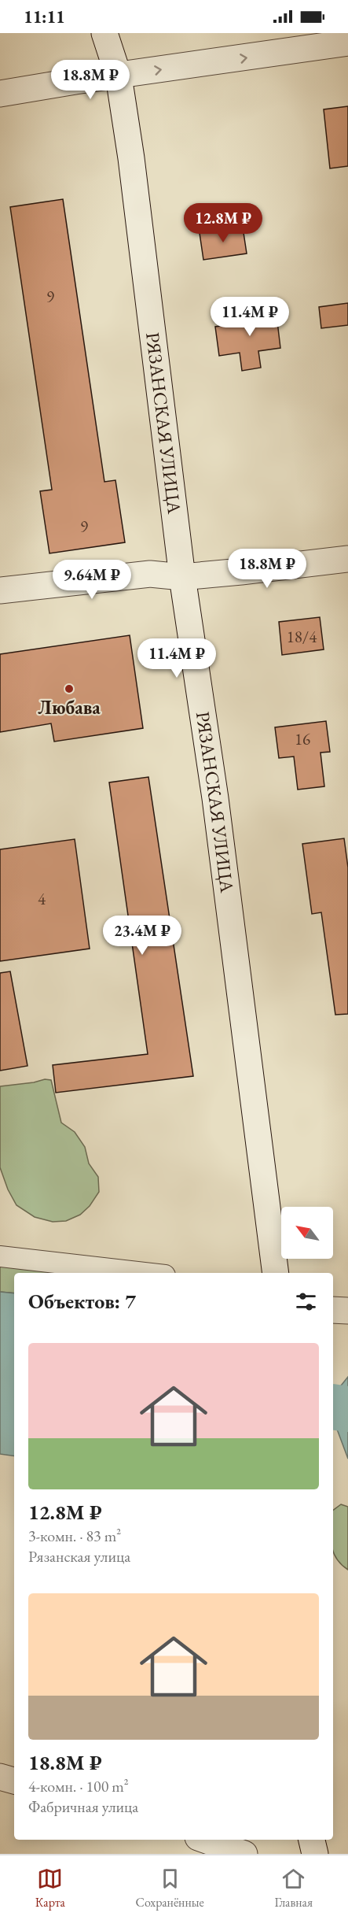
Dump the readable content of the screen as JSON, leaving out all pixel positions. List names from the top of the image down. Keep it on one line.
{"streets":{"main road":["РЯЗАНСКАЯ УЛИЦА"]},"places":["Любава"],"house_numbers":["9","9","18/4","16","4"],"north":"top left","page":{"status":"11:11","price":["18.8M ₽","12.8M ₽","11.4M ₽","18.8M ₽","9.64M ₽","11.4M ₽","23.4M ₽"],"heading":"Объектов: 7","list":[{"name":"12.8M ₽","note":"3-комн. · 83 m² · Рязанская улица"},{"name":"18.8M ₽","note":"4-комн. · 100 m² · Фабричная улица"}],"tabs":["Карта","Сохранённые","Главная"]}}
